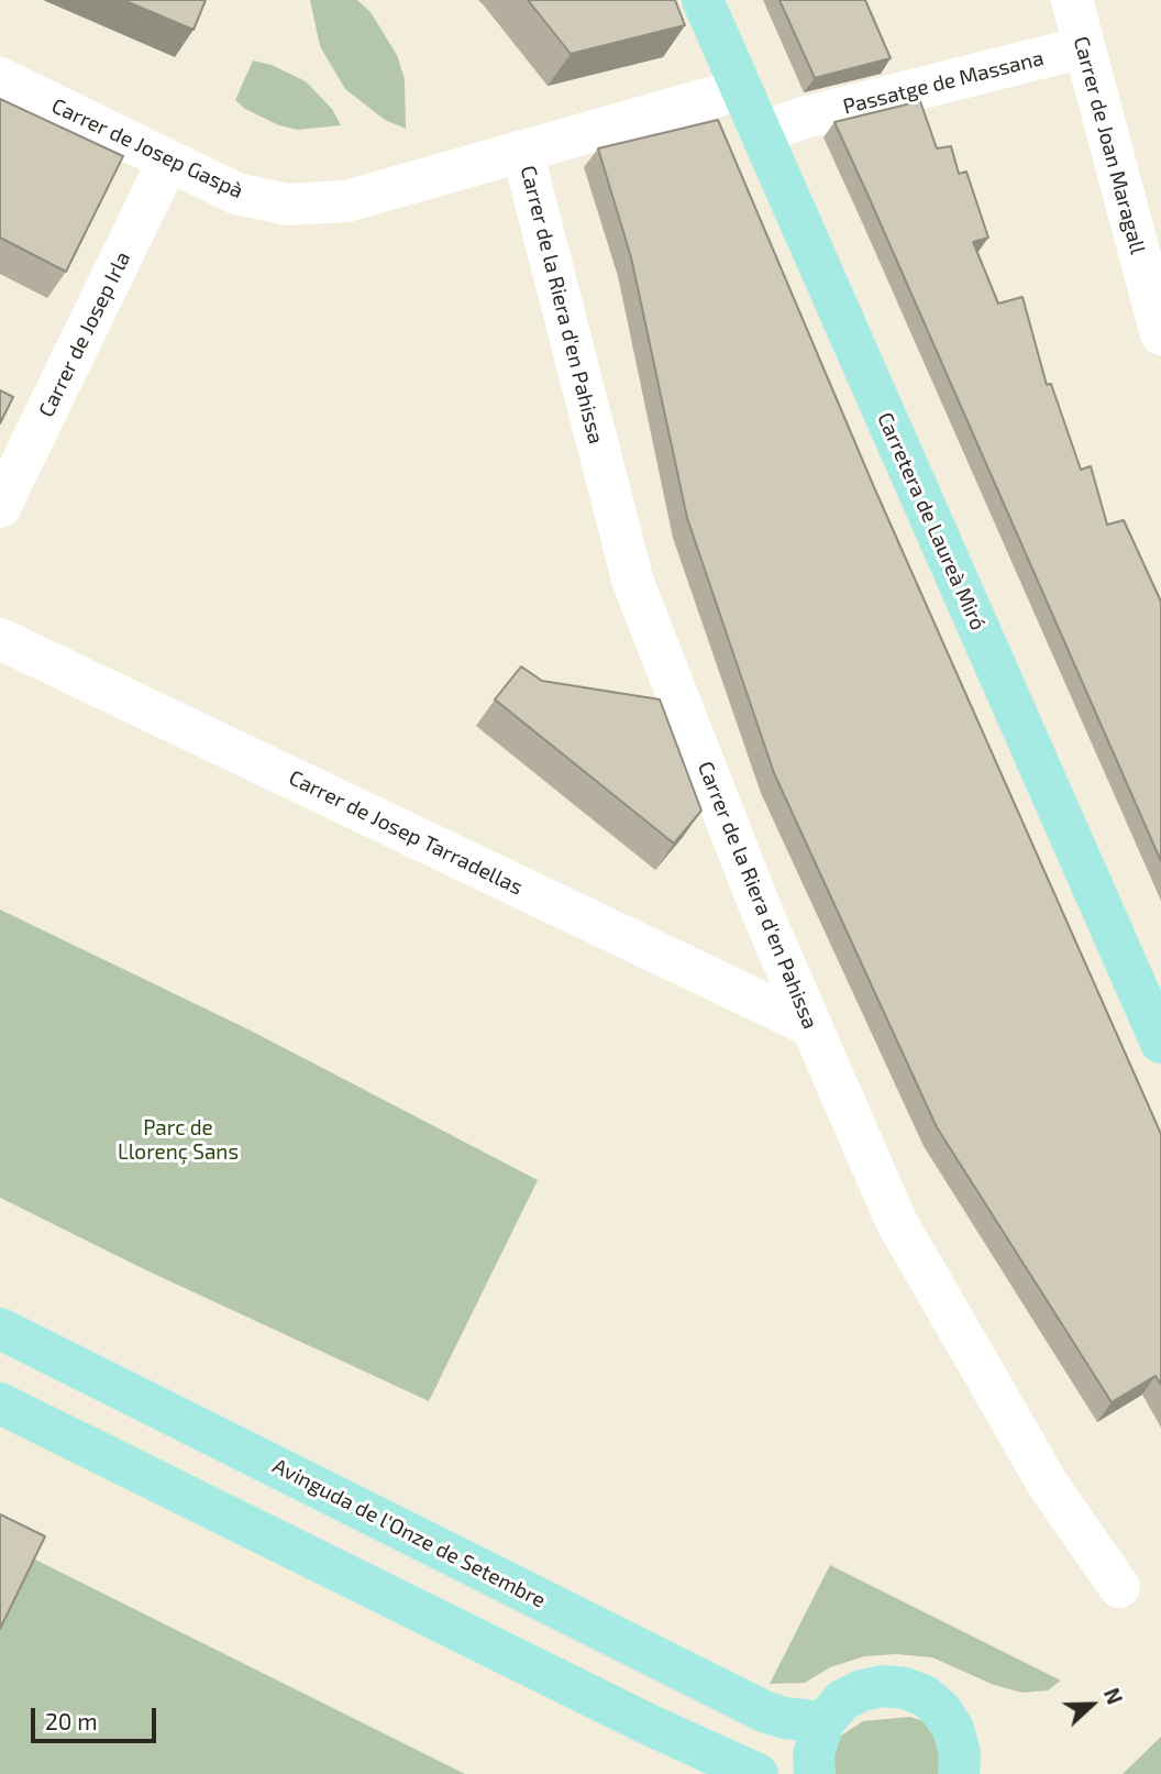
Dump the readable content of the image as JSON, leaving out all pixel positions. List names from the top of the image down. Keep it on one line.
{"streets":{"main road":["Carretera de Laureà Miró","Avinguda de l'Onze de Setembre"],"street":["Passatge de Massana","Carrer de Joan Maragall","Carrer de Josep Gaspà","Carrer de la Riera d'en Pahissa","Carrer de Josep Irla","Carrer de Josep Tarradellas"]},"crossings":[["Passatge de Massana","Carrer de Joan Maragall"],["Passatge de Massana","Carretera de Laureà Miró"],["Carrer de Josep Gaspà","Carrer de la Riera d'en Pahissa"],["Carrer de Josep Gaspà","Carrer de Josep Irla"],["Carrer de Josep Gaspà","Carretera de Laureà Miró"],["Carrer de la Riera d'en Pahissa","Carrer de Josep Tarradellas"]],"parks":["Parc de Llorenç Sans"],"scale_bar":"20 m","north":"right"}
